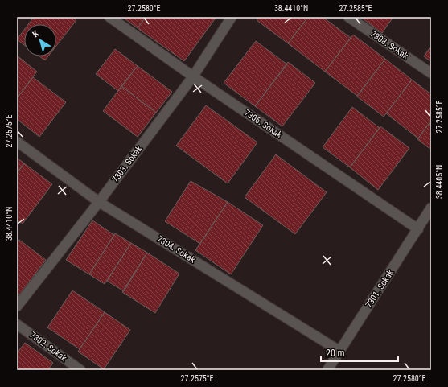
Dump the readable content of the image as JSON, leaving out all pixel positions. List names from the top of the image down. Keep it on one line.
{"streets":{"street":["7308. Sokak","7306. Sokak","7303. Sokak","7304. Sokak","7301. Sokak","7302. Sokak"]},"crossings":[["7306. Sokak","7303. Sokak"],["7306. Sokak","7301. Sokak"],["7303. Sokak","7304. Sokak"],["7304. Sokak","7301. Sokak"]],"scale_bar":"20 m","north":"top left","coordinates":["27.2580°E","38.4410°N","27.2585°E","27.2575°E","38.4405°N"]}
